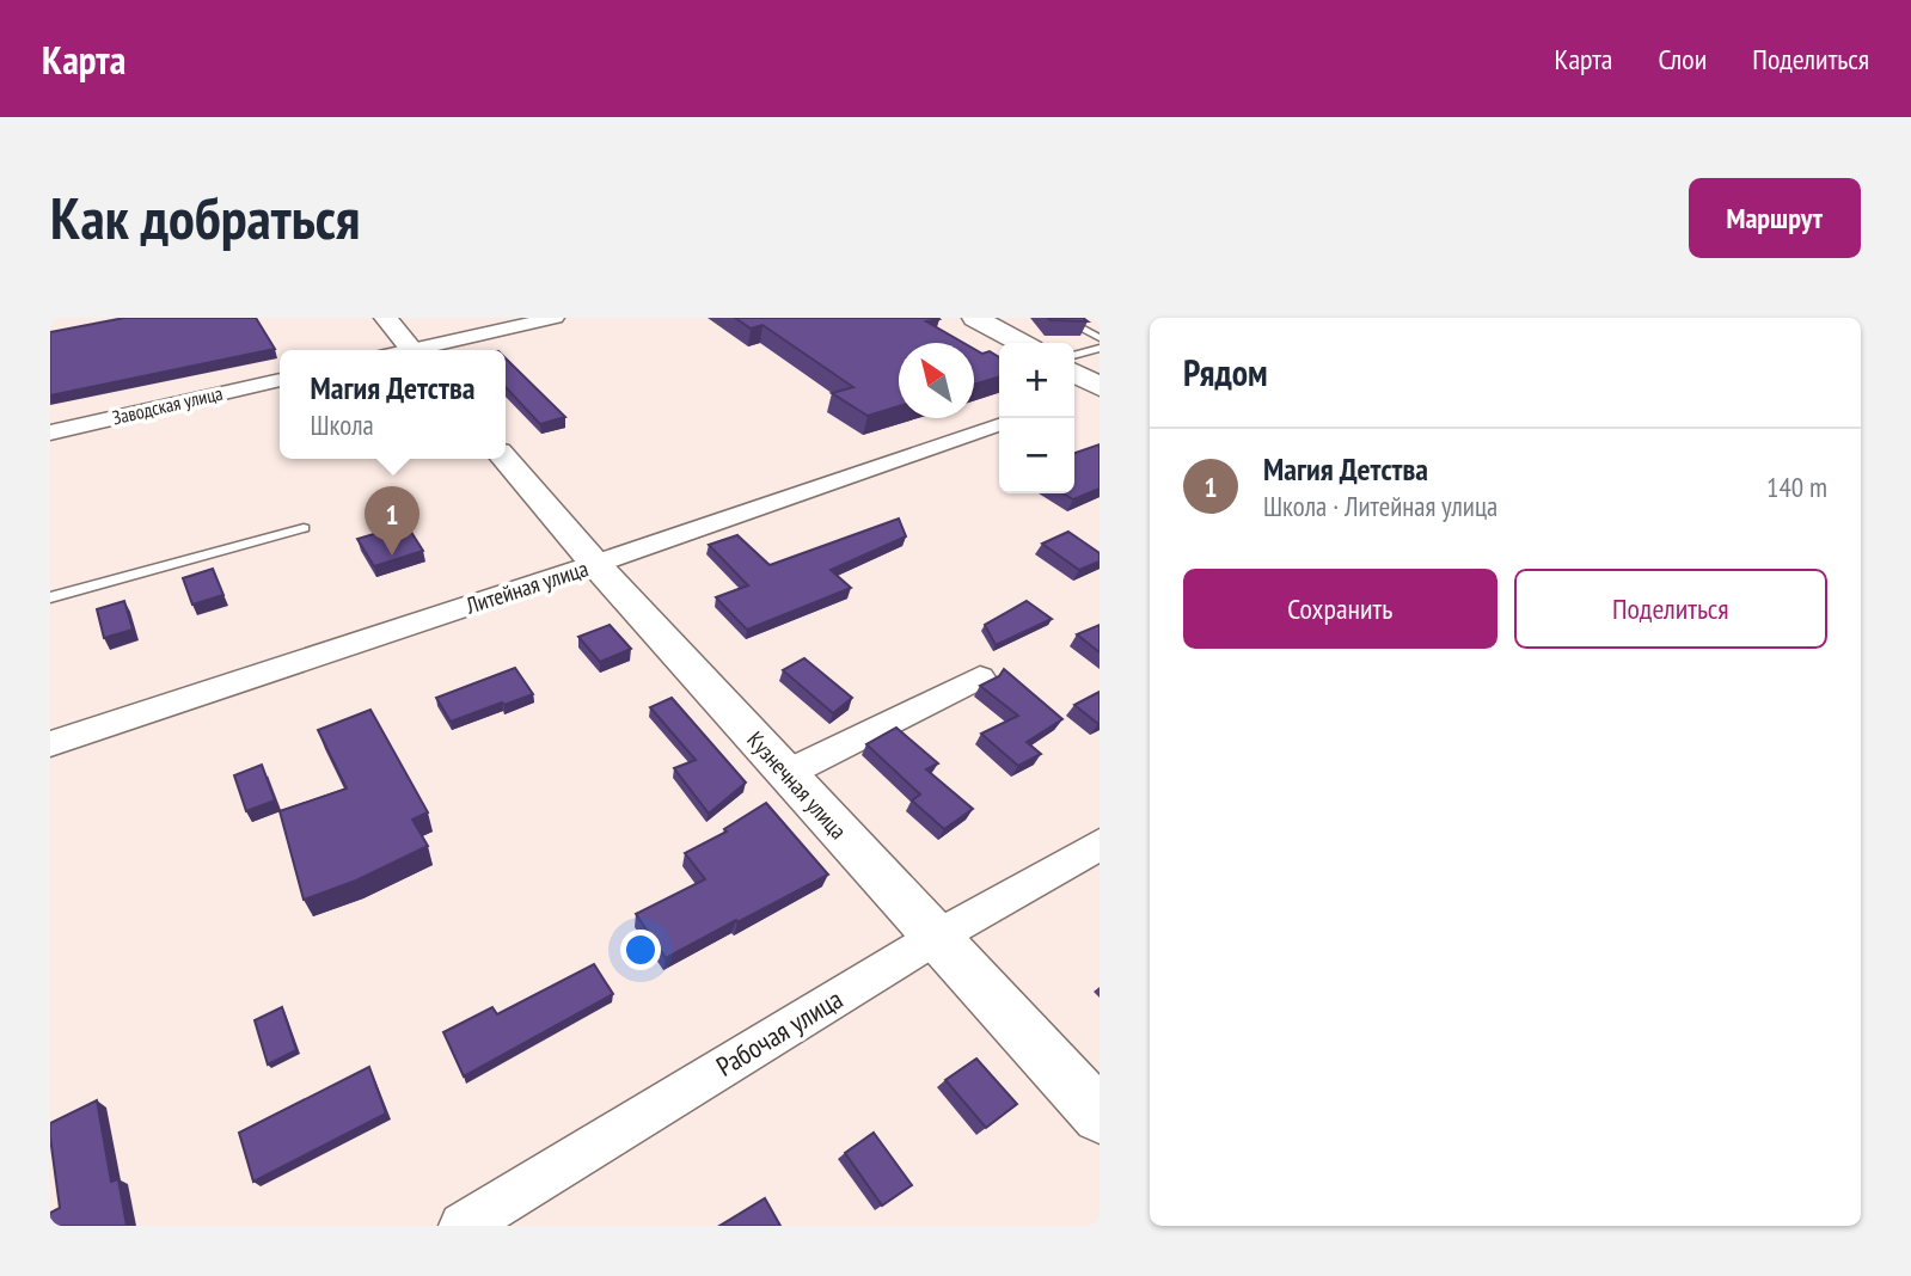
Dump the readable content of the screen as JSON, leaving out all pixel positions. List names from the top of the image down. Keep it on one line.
{"streets":{"street":["Заводская улица","Литейная улица","Кузнечная улица","Рабочая улица"]},"crossings":[["Литейная улица","Кузнечная улица"],["Кузнечная улица","Рабочая улица"]],"north":"top left","page":{"header":"Карта","nav":["Карта","Слои","Поделиться"],"buttons":["Маршрут",["Сохранить","Поделиться"]],"title":"Как добраться","heading":"Рядом","map_buttons":["+","−"],"popup":["Магия Детства","Школа"],"list":[{"mark":"1","name":"Магия Детства","note":"Школа · Литейная улица","value":"140 m"}],"pins":"1"}}
